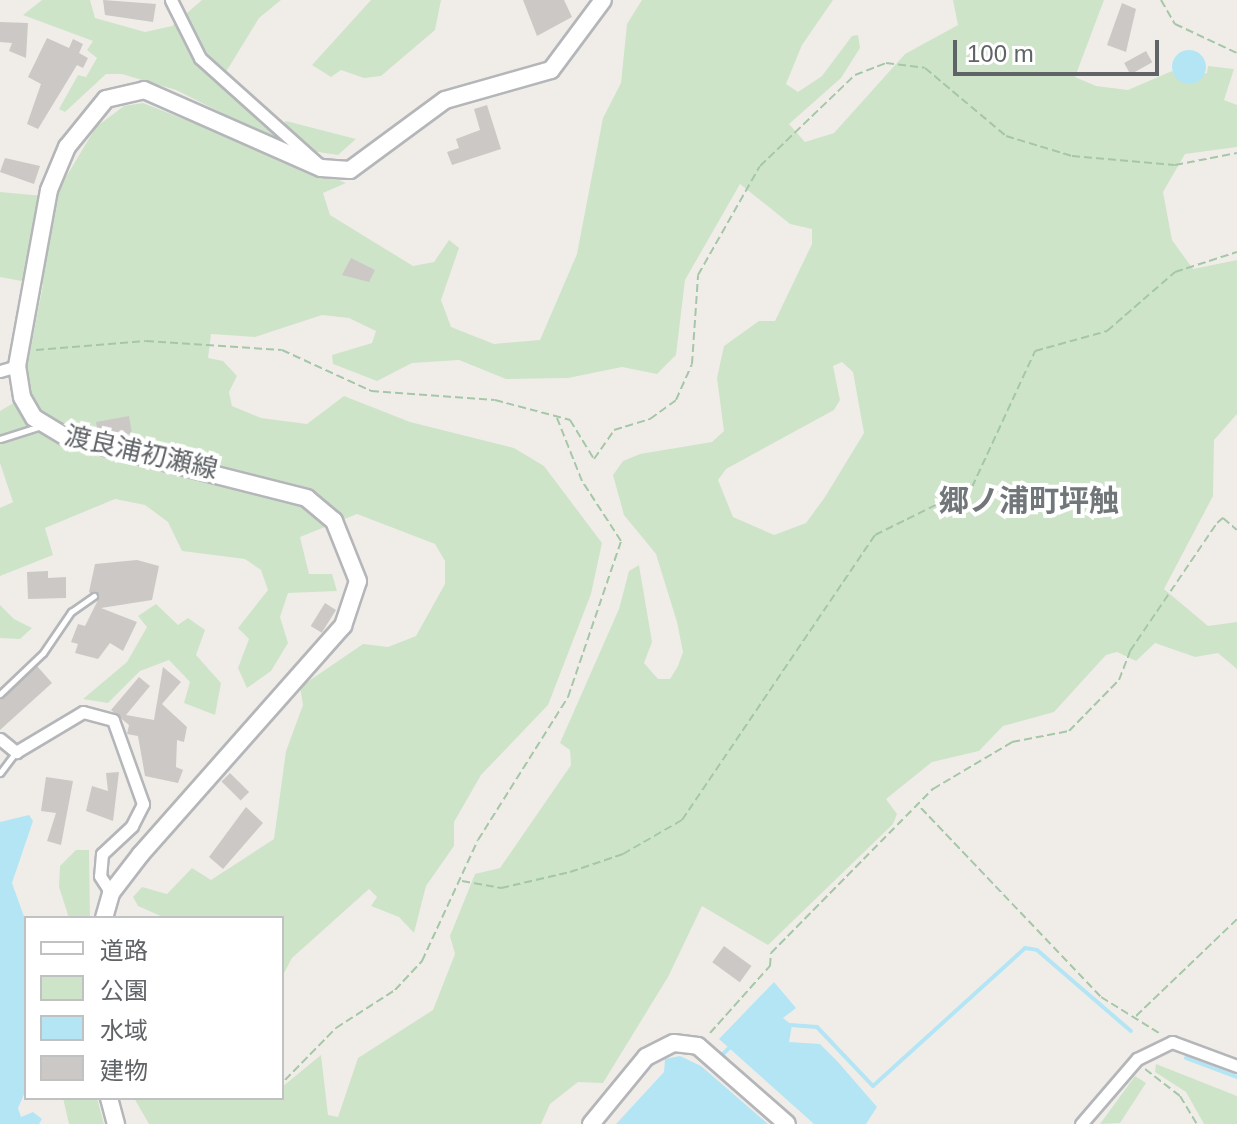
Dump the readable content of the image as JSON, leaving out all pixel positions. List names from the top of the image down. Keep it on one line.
{"streets":{"main road":["渡良浦初瀬線"]},"districts":["郷ノ浦町坪触"],"legend":["道路","公園","水域","建物"],"scale_bar":"100 m"}
